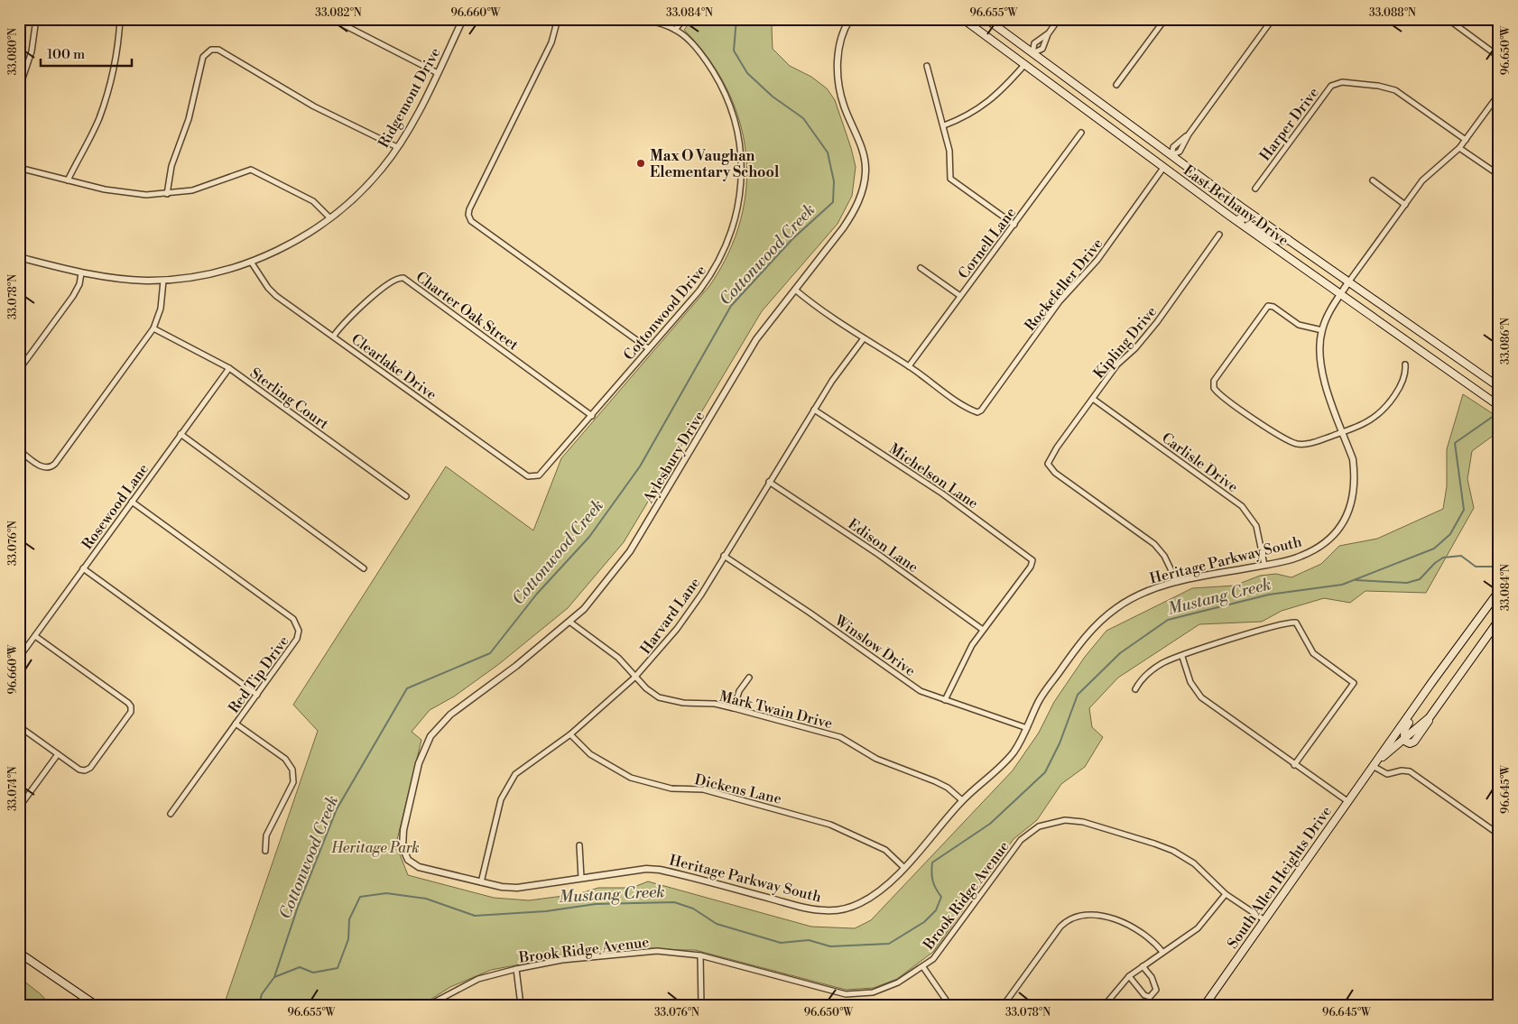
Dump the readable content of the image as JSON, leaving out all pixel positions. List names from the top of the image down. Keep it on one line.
{"streets":{"main road":["East Bethany Drive","South Allen Heights Drive"],"street":["Ridgemont Drive","Harper Drive","Cornell Lane","Rockefeller Drive","Charter Oak Street","Cottonwood Drive","Kipling Drive","Clearlake Drive","Sterling Court","Aylesbury Drive","Carlisle Drive","Michelson Lane","Rosewood Lane","Edison Lane","Heritage Parkway South","Harvard Lane","Winslow Drive","Red Tip Drive","Mark Twain Drive","Dickens Lane","Brook Ridge Avenue"]},"crossings":[["Ridgemont Drive","Clearlake Drive"],["East Bethany Drive","Rockefeller Drive"],["East Bethany Drive","Heritage Parkway South"],["Cornell Lane","Rockefeller Drive"],["Charter Oak Street","Cottonwood Drive"],["Charter Oak Street","Clearlake Drive"],["Cottonwood Drive","Clearlake Drive"],["Kipling Drive","Carlisle Drive"],["Kipling Drive","Heritage Parkway South"],["Sterling Court","Rosewood Lane"],["Aylesbury Drive","Heritage Parkway South"],["Aylesbury Drive","Mark Twain Drive"],["Carlisle Drive","Heritage Parkway South"],["Michelson Lane","Edison Lane"],["Michelson Lane","Harvard Lane"],["Rosewood Lane","Red Tip Drive"],["Edison Lane","Harvard Lane"],["Heritage Parkway South","Harvard Lane"],["Heritage Parkway South","Winslow Drive"],["Heritage Parkway South","Mark Twain Drive"],["Heritage Parkway South","Dickens Lane"],["Harvard Lane","Winslow Drive"],["Harvard Lane","Mark Twain Drive"],["Harvard Lane","Dickens Lane"],["South Allen Heights Drive","Brook Ridge Avenue"]],"water":["Cottonwood Creek","Mustang Creek"],"parks":["Heritage Park"],"places":["Max O Vaughan Elementary School"],"scale_bar":"100 m","coordinates":["33.082°N","96.660°W","33.084°N","96.655°W","33.088°N","96.650°W","33.080°N","33.078°N","33.086°N","33.076°N","33.074°N","96.645°W"]}
